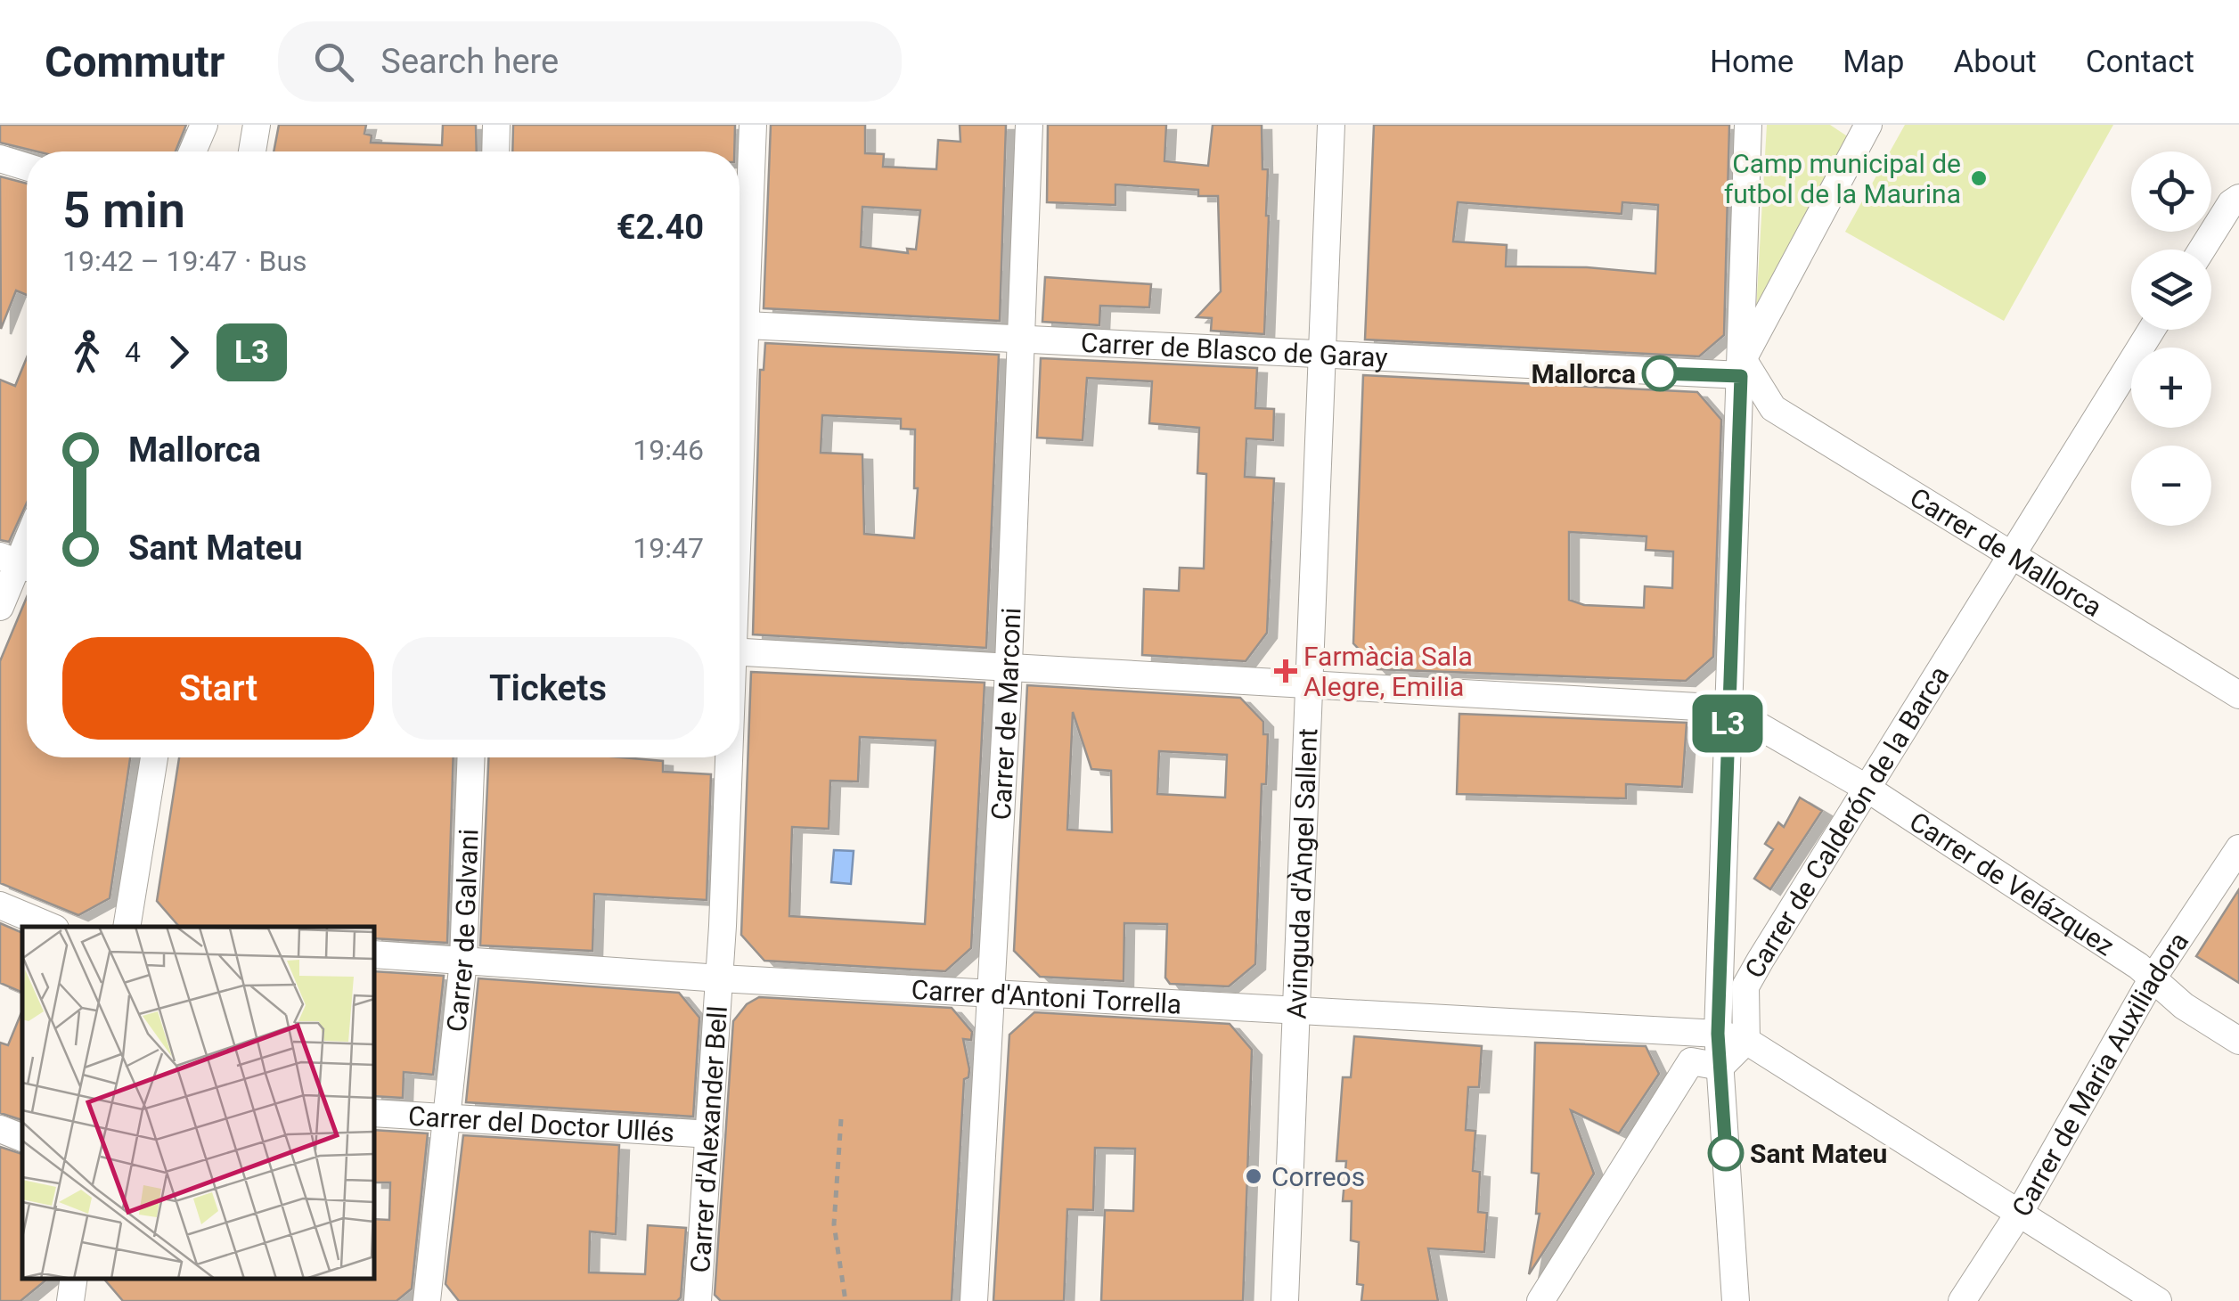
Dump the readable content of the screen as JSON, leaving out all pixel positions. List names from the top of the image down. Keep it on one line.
{"streets":{"street":["Carrer de Blasco de Garay","Carrer de Mallorca","Carrer de Marconi","Carrer de Calderón de la Barca","Avinguda d'Àngel Sallent","Carrer de Velázquez","Carrer de Galvani","Carrer d'Antoni Torrella","Carrer de Maria Auxiliadora","Carrer del Doctor Ullés","Carrer d'Alexander Bell"]},"crossings":[["Carrer de Blasco de Garay","Carrer de Mallorca"],["Carrer de Blasco de Garay","Carrer de Marconi"],["Carrer de Blasco de Garay","Avinguda d'Àngel Sallent"],["Carrer de Mallorca","Carrer de Calderón de la Barca"],["Carrer de Marconi","Carrer d'Antoni Torrella"],["Carrer de Calderón de la Barca","Carrer de Velázquez"],["Carrer de Calderón de la Barca","Carrer d'Antoni Torrella"],["Avinguda d'Àngel Sallent","Carrer d'Antoni Torrella"],["Carrer de Velázquez","Carrer de Maria Auxiliadora"],["Carrer de Galvani","Carrer d'Antoni Torrella"],["Carrer de Galvani","Carrer del Doctor Ullés"],["Carrer d'Antoni Torrella","Carrer de Maria Auxiliadora"],["Carrer d'Antoni Torrella","Carrer d'Alexander Bell"],["Carrer del Doctor Ullés","Carrer d'Alexander Bell"]],"places":{"other":["Camp municipal de futbol de la Maurina","Mallorca","Sant Mateu","Correos"],"health":["Farmàcia Sala Alegre, Emilia"]},"lines":["bus line L3"],"page":{"header":"Commutr","search":"Search here","nav":["Home","Map","About","Contact"],"on_map":"L3","map_buttons":["+","−"],"heading":["5 min","19:42 – 19:47 · Bus","€2.40"],"legs":["4","L3"],"list":[{"name":"Mallorca","value":"19:46"},{"name":"Sant Mateu","value":"19:47"}],"buttons":["Start","Tickets"]}}
